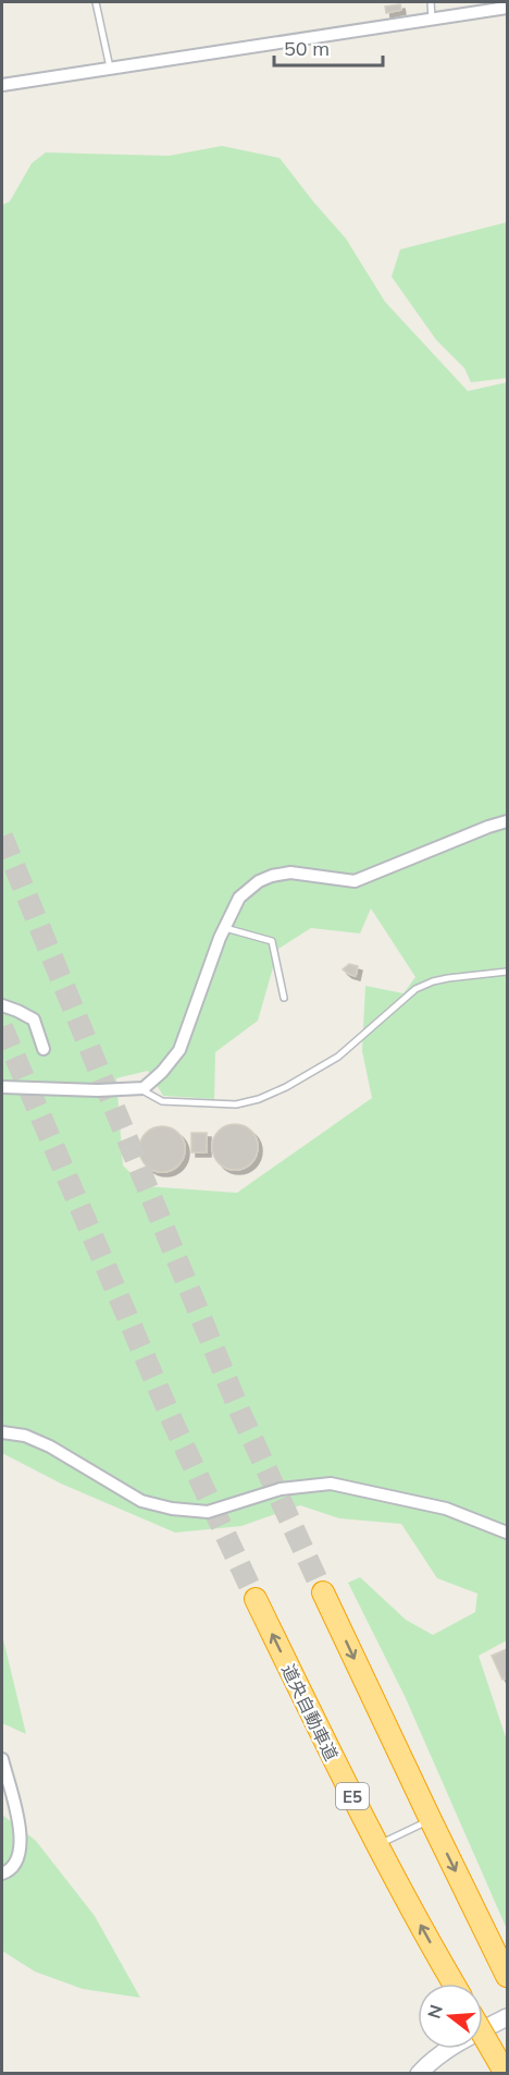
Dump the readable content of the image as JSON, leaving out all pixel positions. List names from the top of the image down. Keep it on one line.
{"streets":{"highway":["道央自動車道","E5"]},"scale_bar":"50 m","north":"left"}
